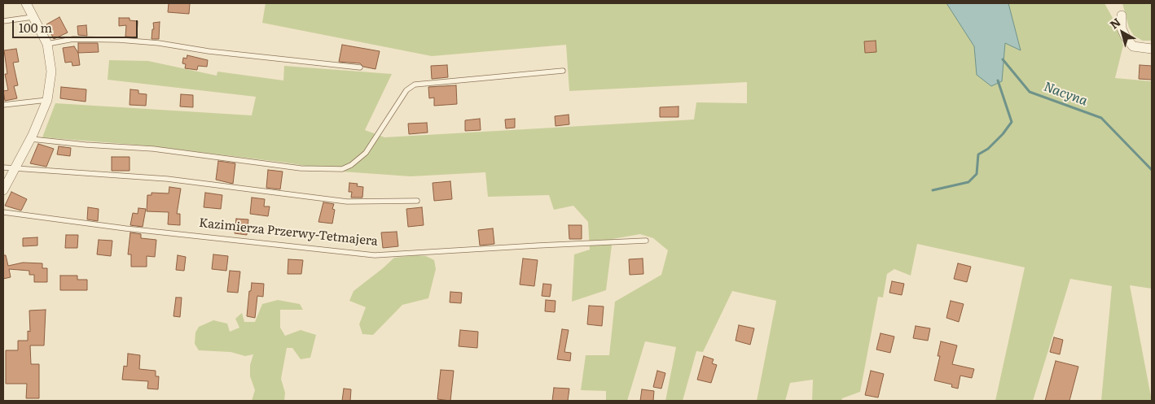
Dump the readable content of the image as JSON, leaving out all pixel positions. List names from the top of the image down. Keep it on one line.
{"streets":{"lane":["Kazimierza Przerwy-Tetmajera"]},"water":["Nacyna"],"scale_bar":"100 m","north":"top left"}
